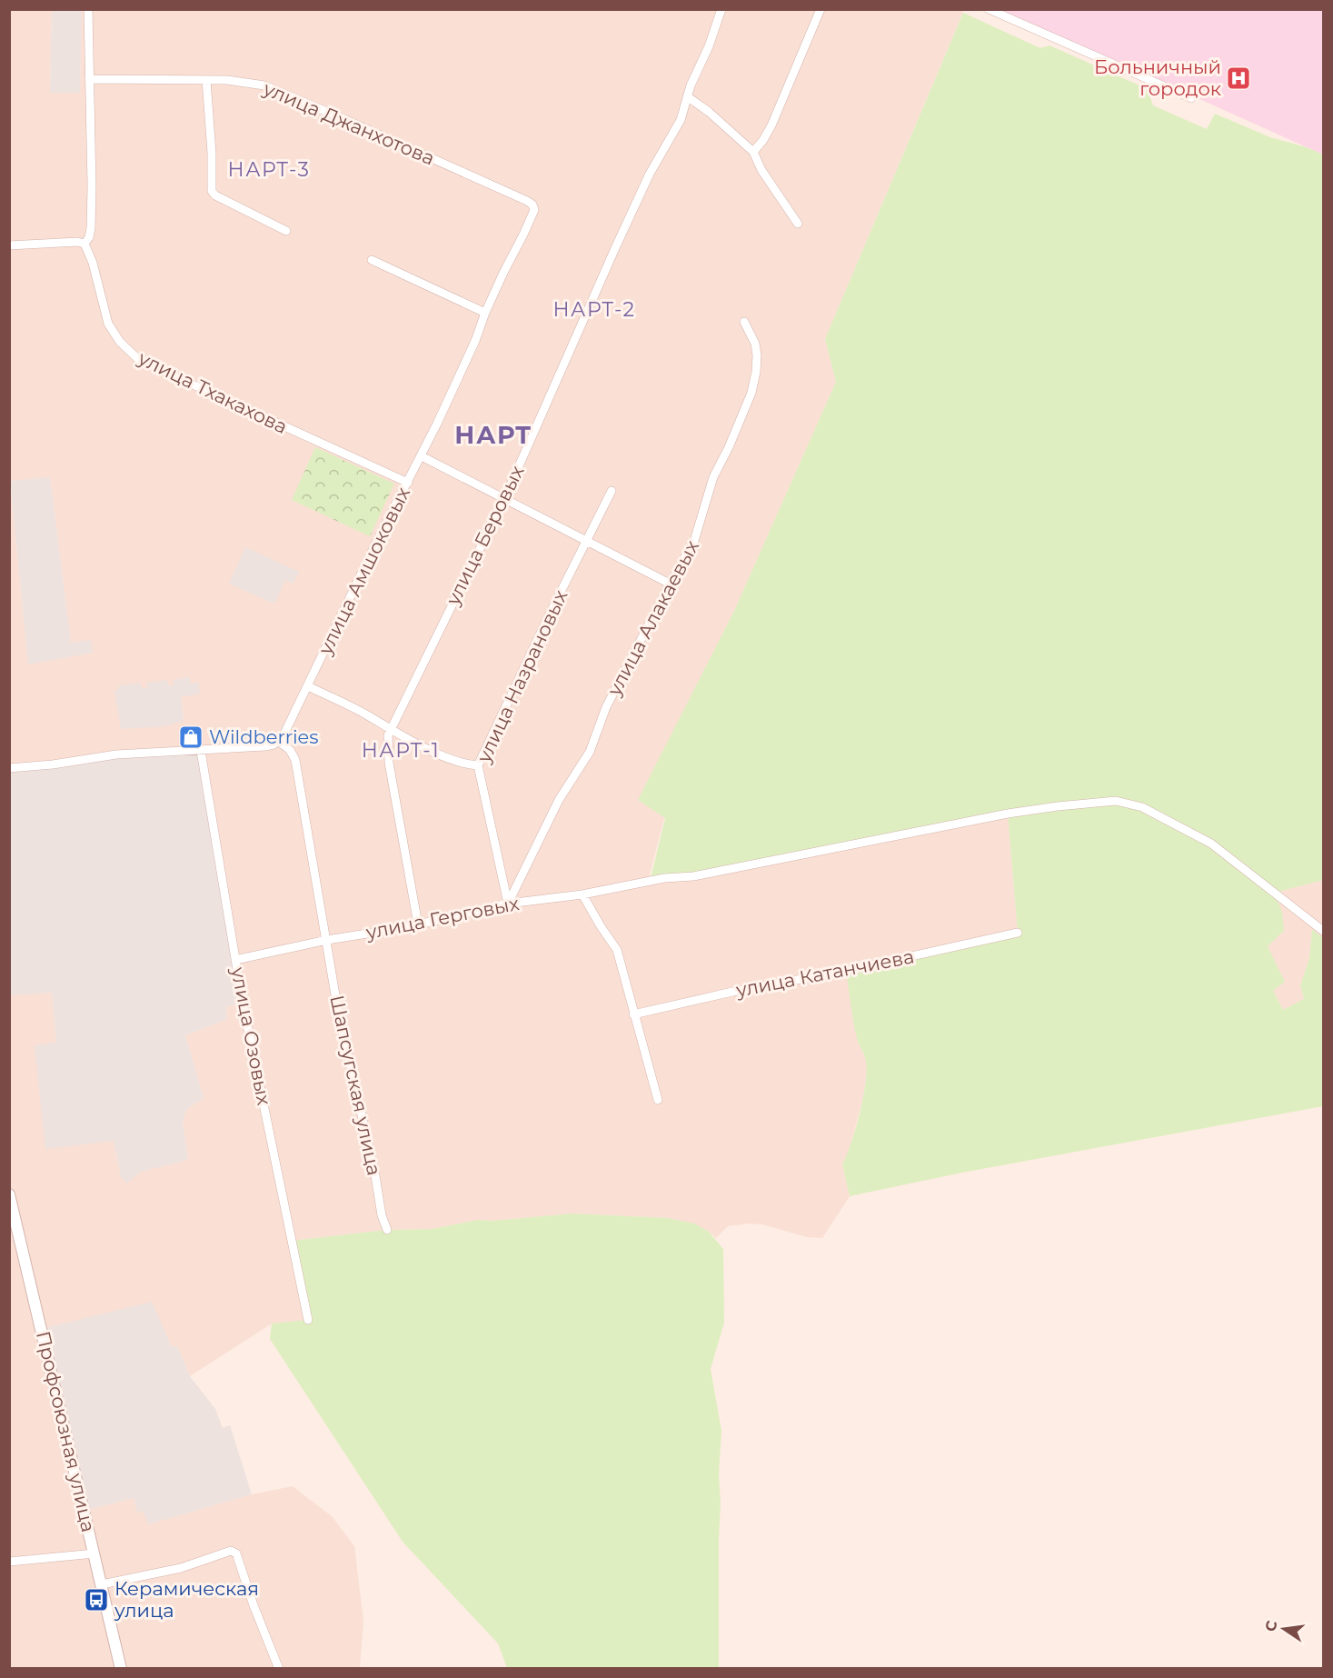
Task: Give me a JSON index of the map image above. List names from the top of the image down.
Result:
{
  "streets": {
    "street": [
      "улица Джанхотова",
      "улица Тхакахова",
      "улица Беровых",
      "улица Амшоковых",
      "улица Алакаевых",
      "улица Назрановых",
      "улица Герговых",
      "улица Катанчиева",
      "улица Озовых",
      "Шапсугская улица",
      "Профсоюзная улица"
    ]
  },
  "crossings": [
    ["улица Джанхотова", "улица Амшоковых"],
    ["улица Тхакахова", "улица Амшоковых"],
    ["улица Беровых", "улица Герговых"],
    ["улица Алакаевых", "улица Назрановых"],
    ["улица Алакаевых", "улица Герговых"],
    ["улица Назрановых", "улица Герговых"],
    ["улица Герговых", "улица Озовых"],
    ["улица Герговых", "Шапсугская улица"]
  ],
  "districts": [
    "НАРТ-3",
    "НАРТ-2",
    "НАРТ",
    "НАРТ-1"
  ],
  "places": {
    "hospital": ["Больничный городок"],
    "shop": ["Wildberries"],
    "bus stop": ["Керамическая улица"]
  },
  "north": "left"
}
